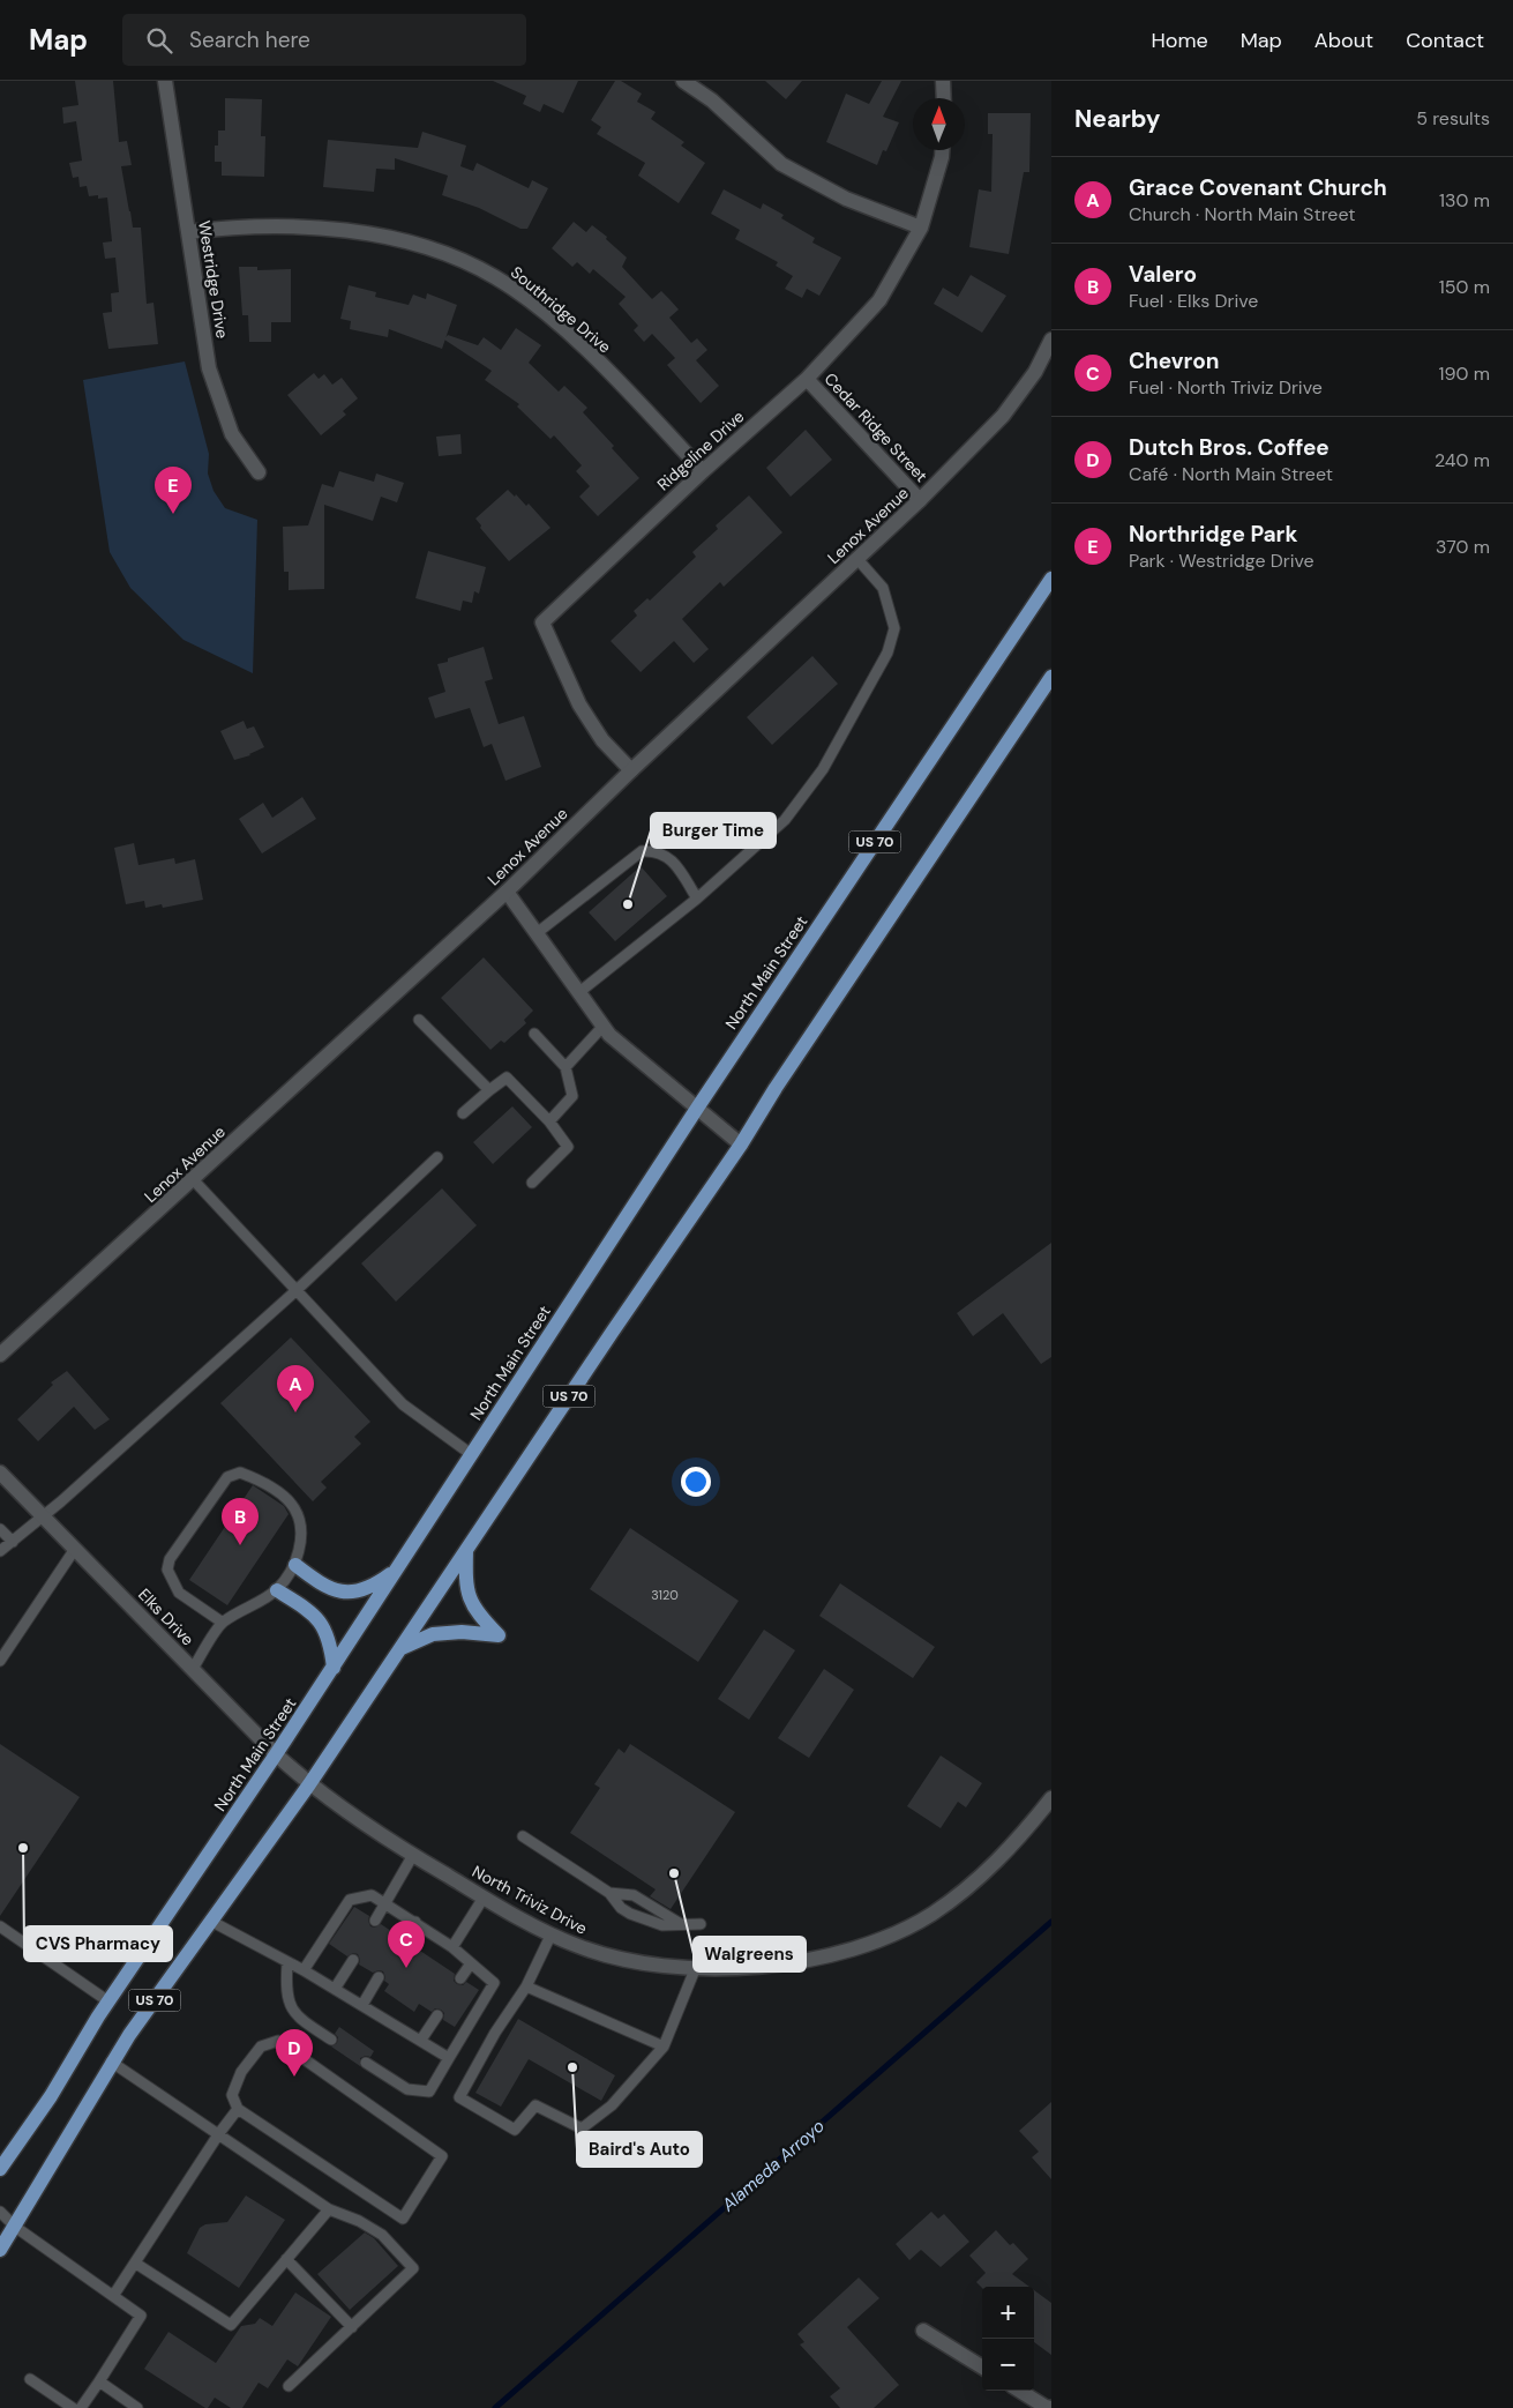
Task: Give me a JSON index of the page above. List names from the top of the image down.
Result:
{
  "streets": {
    "main road": ["US 70", "North Main Street"],
    "street": [
      "Westridge Drive",
      "Southridge Drive",
      "Cedar Ridge Street",
      "Ridgeline Drive",
      "Lenox Avenue",
      "Elks Drive",
      "North Triviz Drive"
    ]
  },
  "crossings": [
    ["Westridge Drive", "Southridge Drive"],
    ["Southridge Drive", "Ridgeline Drive"],
    ["Cedar Ridge Street", "Ridgeline Drive"],
    ["Cedar Ridge Street", "Lenox Avenue"],
    ["Ridgeline Drive", "Lenox Avenue"],
    ["US 70", "Elks Drive"],
    ["US 70", "North Triviz Drive"],
    ["North Main Street", "Elks Drive"],
    ["Elks Drive", "North Triviz Drive"]
  ],
  "water": ["Alameda Arroyo"],
  "places": [
    "Burger Time",
    "CVS Pharmacy",
    "Walgreens",
    "Baird's Auto"
  ],
  "house_numbers": ["3120"],
  "north": "top",
  "page": {
    "header": "Map",
    "search": "Search here",
    "nav": [
      "Home",
      "Map",
      "About",
      "Contact"
    ],
    "heading": ["Nearby", "5 results"],
    "list": [
      {
        "mark": "A",
        "name": "Grace Covenant Church",
        "note": "Church · North Main Street",
        "value": "130 m"
      },
      {
        "mark": "B",
        "name": "Valero",
        "note": "Fuel · Elks Drive",
        "value": "150 m"
      },
      {
        "mark": "C",
        "name": "Chevron",
        "note": "Fuel · North Triviz Drive",
        "value": "190 m"
      },
      {
        "mark": "D",
        "name": "Dutch Bros. Coffee",
        "note": "Café · North Main Street",
        "value": "240 m"
      },
      {
        "mark": "E",
        "name": "Northridge Park",
        "note": "Park · Westridge Drive",
        "value": "370 m"
      }
    ],
    "pins": [
      "E",
      "A",
      "B",
      "C",
      "D"
    ],
    "map_buttons": ["+", "−"]
  }
}
